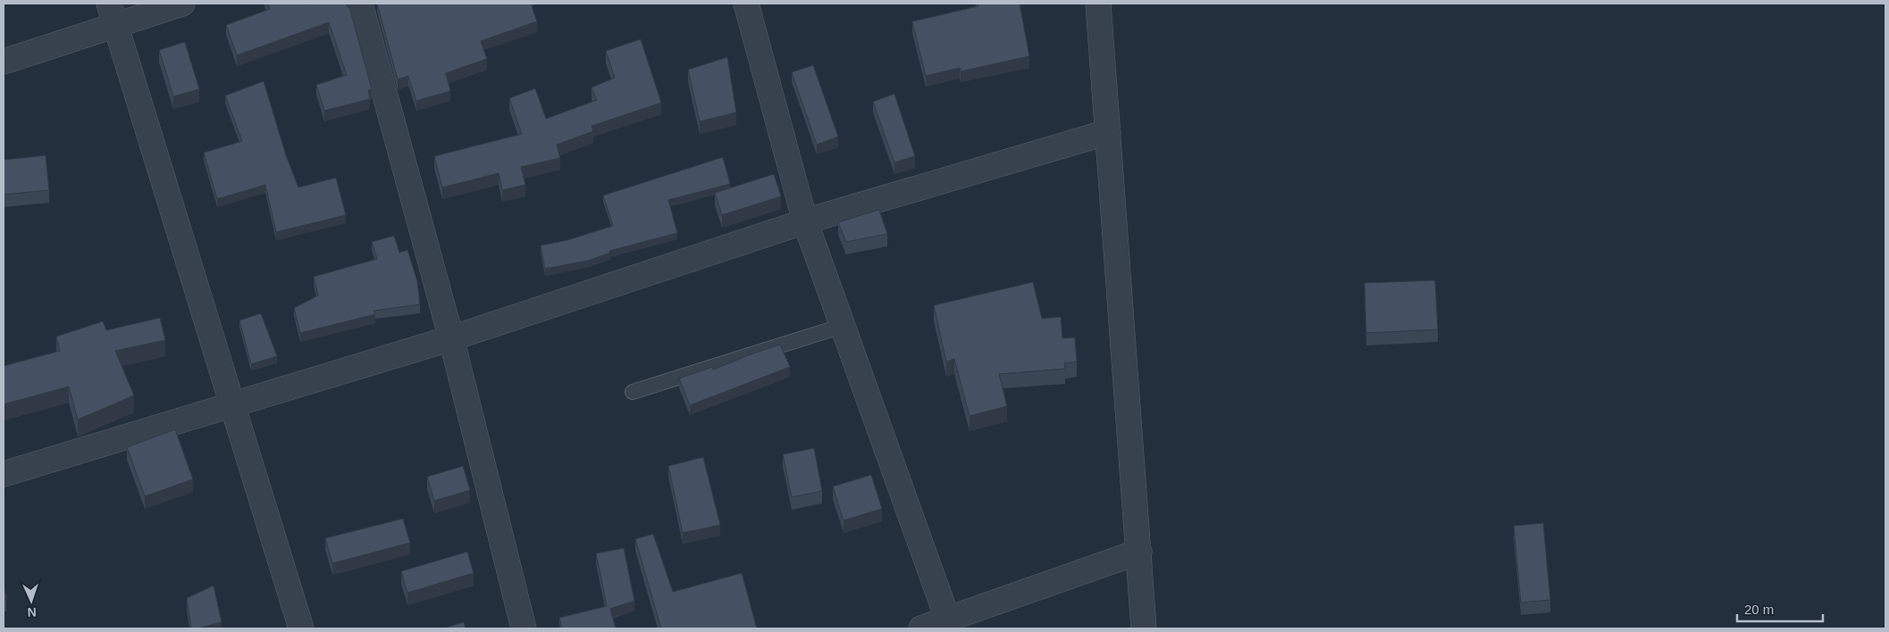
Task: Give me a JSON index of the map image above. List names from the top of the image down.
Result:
{
  "scale_bar": "20 m",
  "north": "bottom"
}
